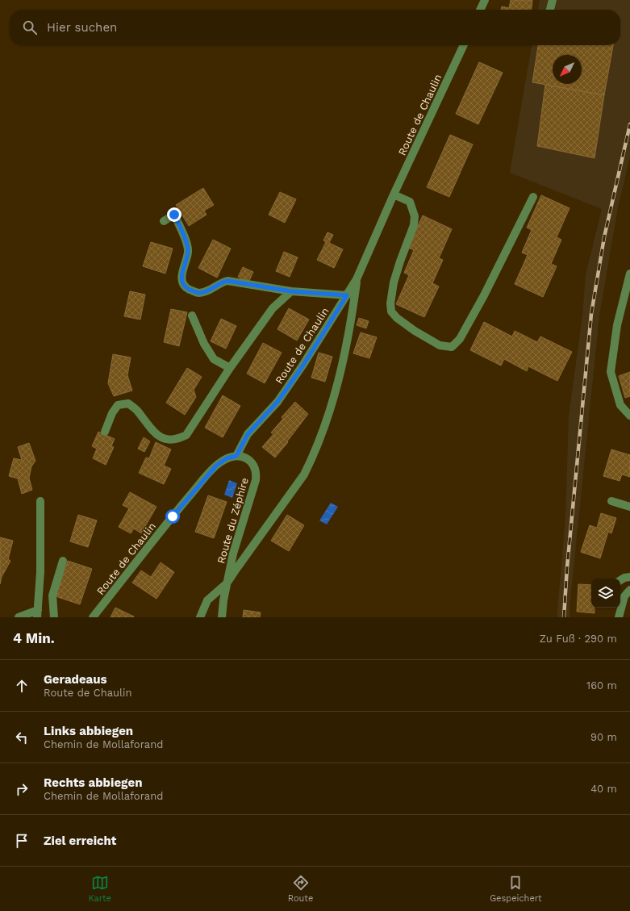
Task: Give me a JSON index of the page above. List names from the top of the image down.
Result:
{
  "streets": {
    "street": ["Route de Chaulin", "Route du Zéphire"]
  },
  "crossings": [
    ["Route de Chaulin", "Route du Zéphire"]
  ],
  "north": "bottom left",
  "page": {
    "search": "Hier suchen",
    "heading": ["4 Min.", "Zu Fuß · 290 m"],
    "list": [
      ["Geradeaus", "Route de Chaulin", "160 m"],
      ["Links abbiegen", "Chemin de Mollaforand", "90 m"],
      ["Rechts abbiegen", "Chemin de Mollaforand", "40 m"],
      "Ziel erreicht"
    ],
    "nav": ["Karte", "Route", "Gespeichert"]
  }
}
